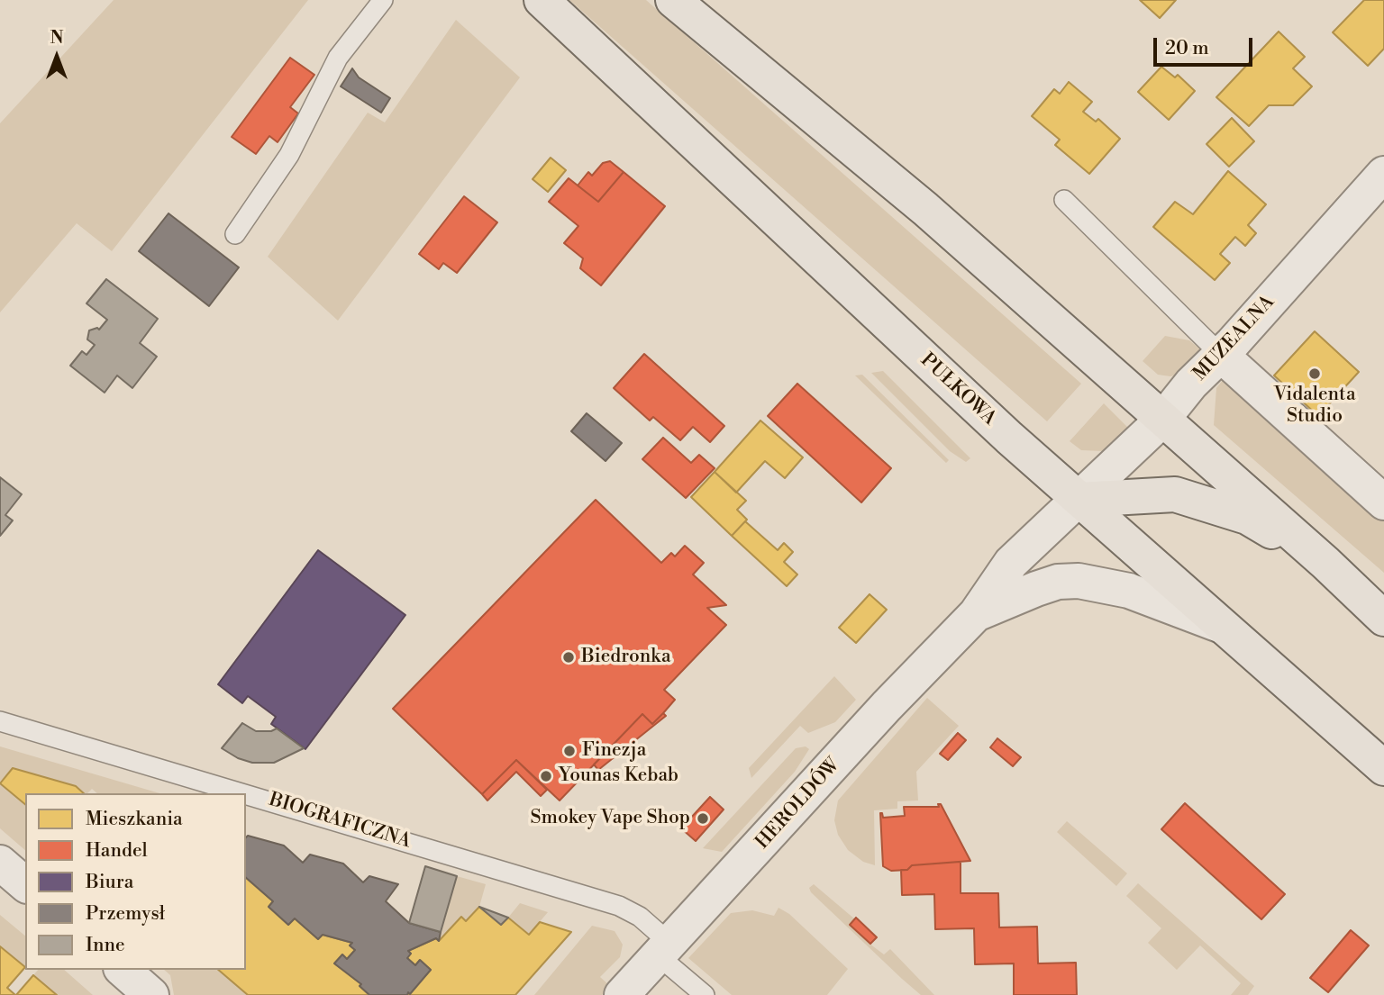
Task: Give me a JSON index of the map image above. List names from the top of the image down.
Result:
{
  "streets": {
    "highway": ["PUŁKOWA"],
    "street": ["MUZEALNA", "HEROLDÓW"],
    "lane": ["BIOGRAFICZNA"]
  },
  "crossings": [
    ["MUZEALNA", "PUŁKOWA"],
    ["MUZEALNA", "HEROLDÓW"],
    ["PUŁKOWA", "HEROLDÓW"],
    ["HEROLDÓW", "BIOGRAFICZNA"]
  ],
  "places": [
    "Vidalenta Studio",
    "Biedronka",
    "Finezja",
    "Younas Kebab",
    "Smokey Vape Shop"
  ],
  "legend": [
    "Mieszkania",
    "Handel",
    "Biura",
    "Przemysł",
    "Inne"
  ],
  "scale_bar": "20 m",
  "north": "top"
}
